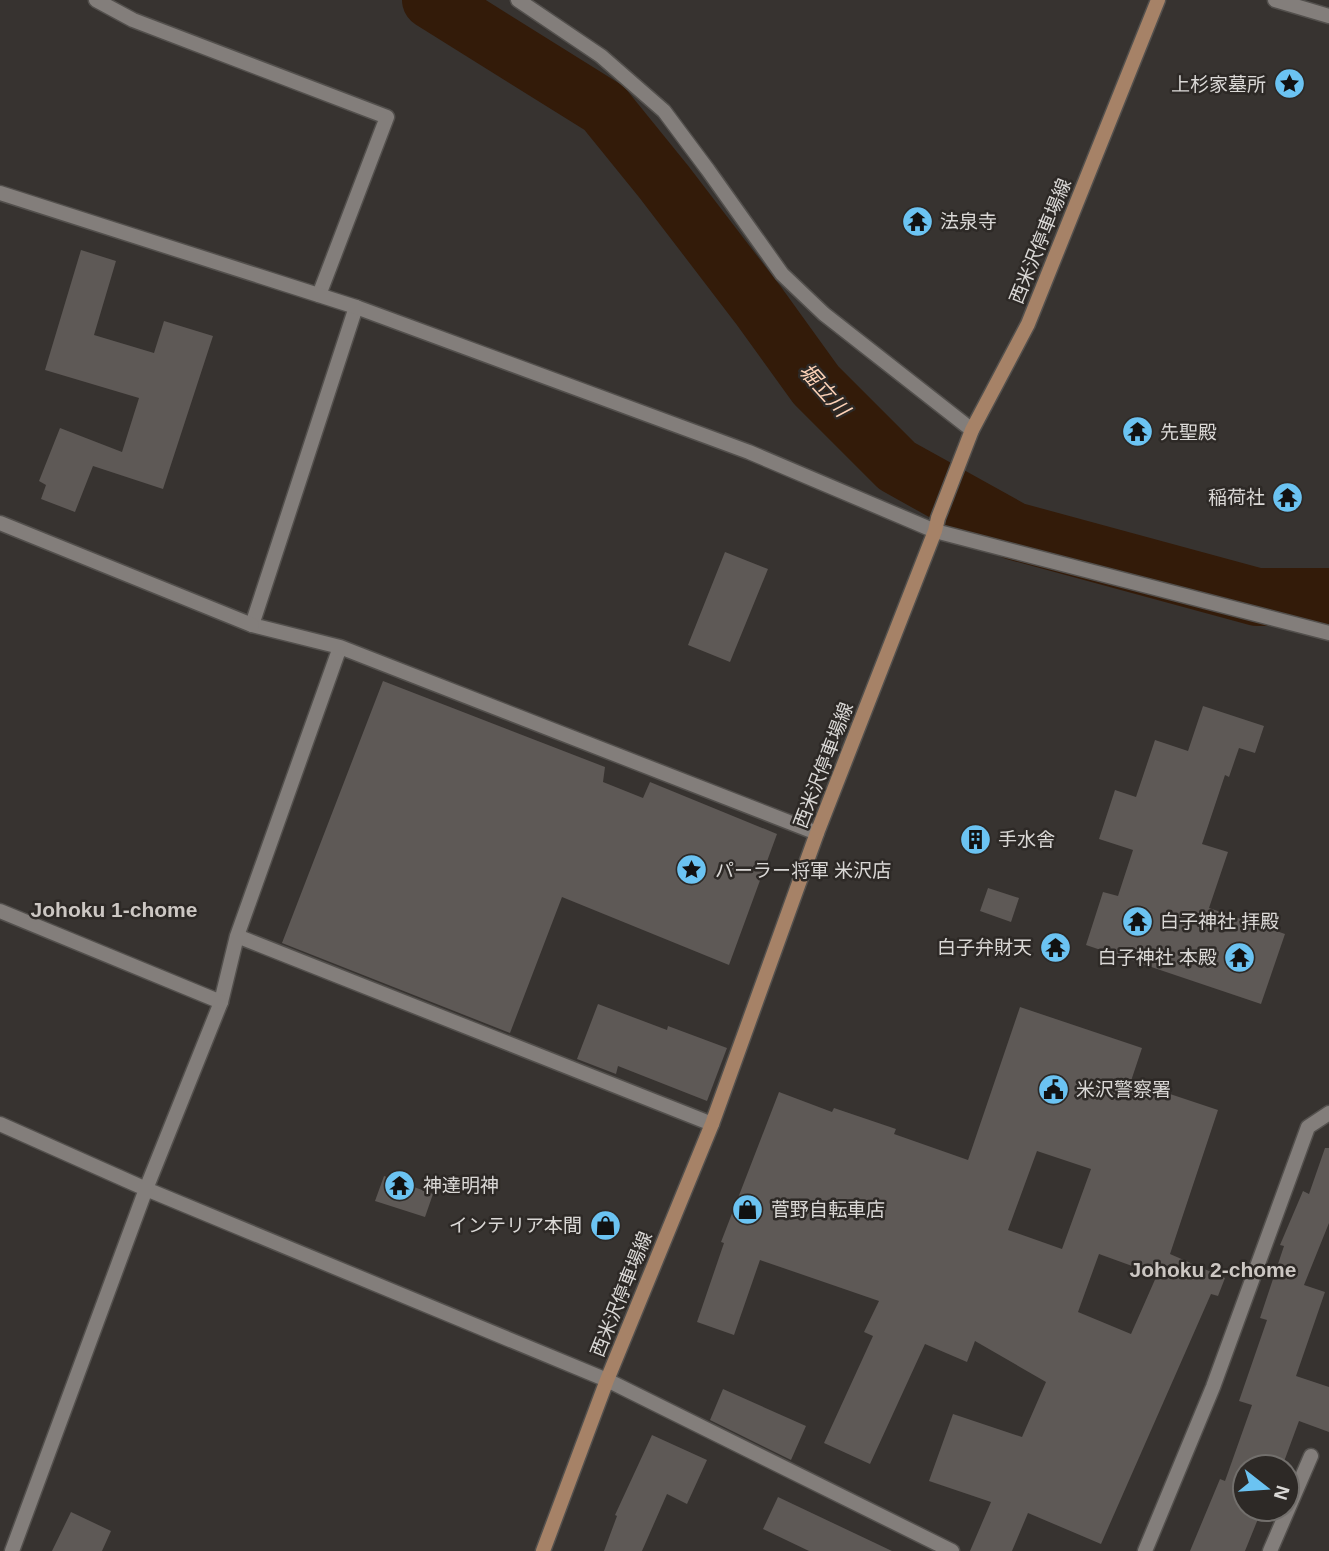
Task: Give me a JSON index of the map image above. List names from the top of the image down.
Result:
{
  "streets": {
    "main road": ["西米沢停車場線"]
  },
  "districts": ["Johoku 1-chome", "Johoku 2-chome"],
  "water": ["堀立川"],
  "places": {
    "place": ["上杉家墓所", "パーラー将軍 米沢店"],
    "temple": [
      "法泉寺",
      "先聖殿",
      "稲荷社",
      "白子神社 拝殿",
      "白子弁財天",
      "白子神社 本殿",
      "神達明神"
    ],
    "building": ["手水舎"],
    "public building": ["米沢警察署"],
    "shop": ["菅野自転車店", "インテリア本間"]
  },
  "north": "right"
}
